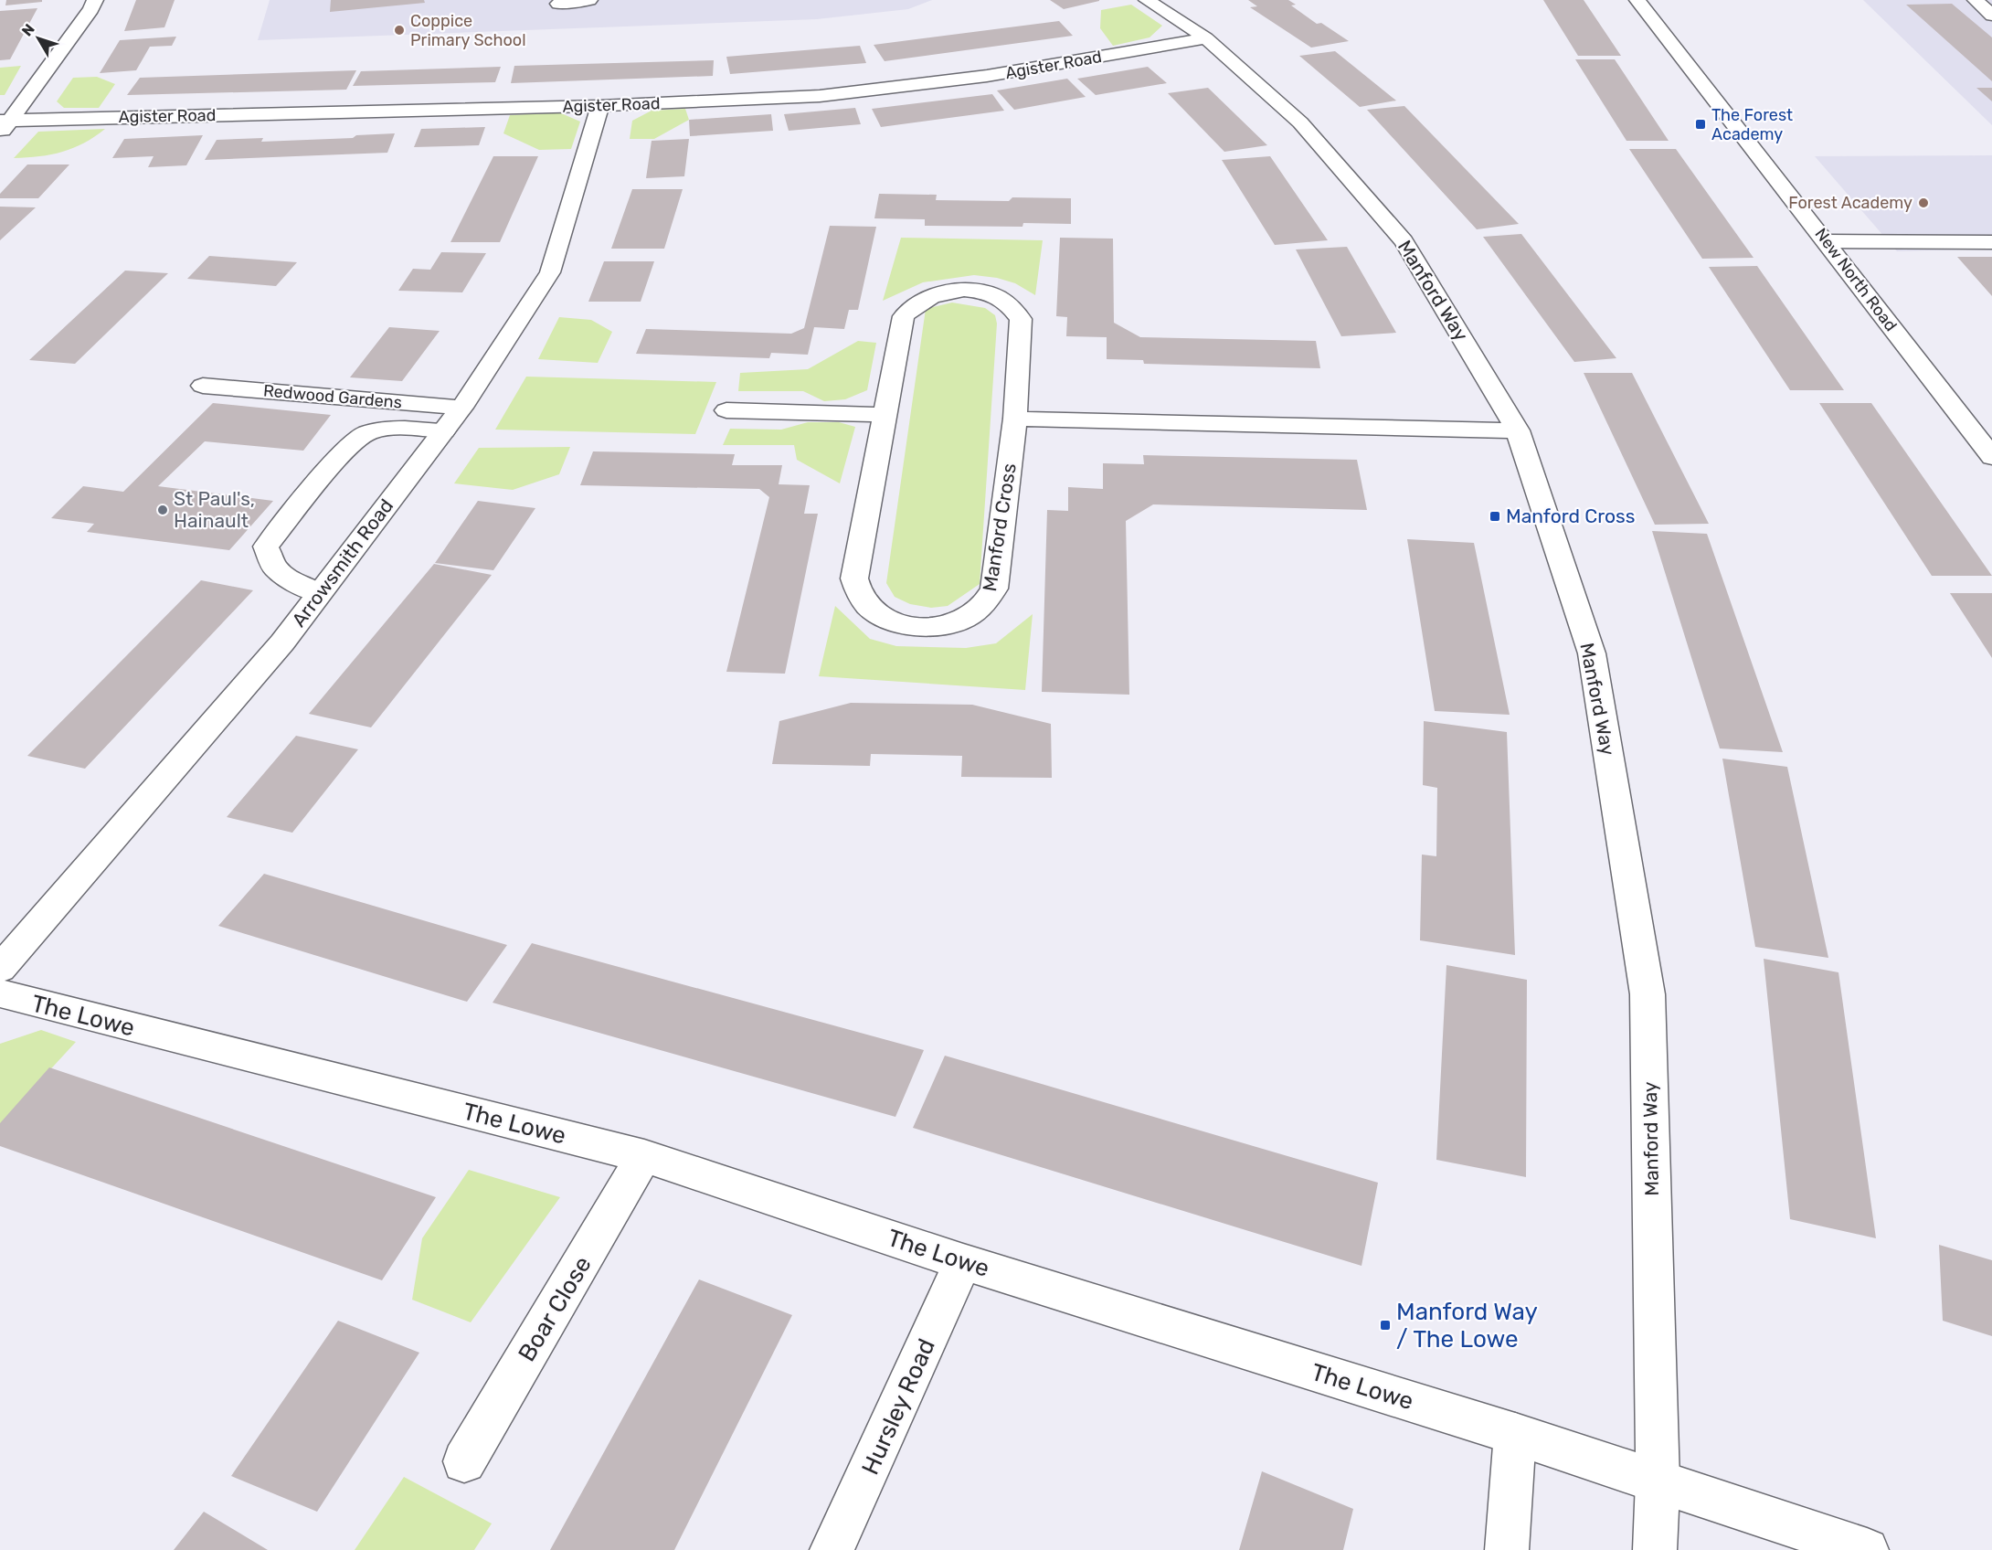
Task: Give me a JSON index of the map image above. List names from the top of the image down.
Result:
{
  "streets": {
    "street": [
      "Agister Road",
      "New North Road",
      "Manford Way",
      "Redwood Gardens",
      "Manford Cross",
      "Arrowsmith Road",
      "The Lowe",
      "Boar Close",
      "Hursley Road"
    ]
  },
  "crossings": [
    ["Agister Road", "Manford Way"],
    ["Agister Road", "Arrowsmith Road"],
    ["Manford Way", "The Lowe"],
    ["Redwood Gardens", "Arrowsmith Road"],
    ["The Lowe", "Boar Close"],
    ["The Lowe", "Hursley Road"]
  ],
  "places": {
    "other": ["Coppice Primary School", "Forest Academy", "St Paul's, Hainault"],
    "transit": ["The Forest Academy", "Manford Cross", "Manford Way / The Lowe"]
  },
  "north": "top left"
}
